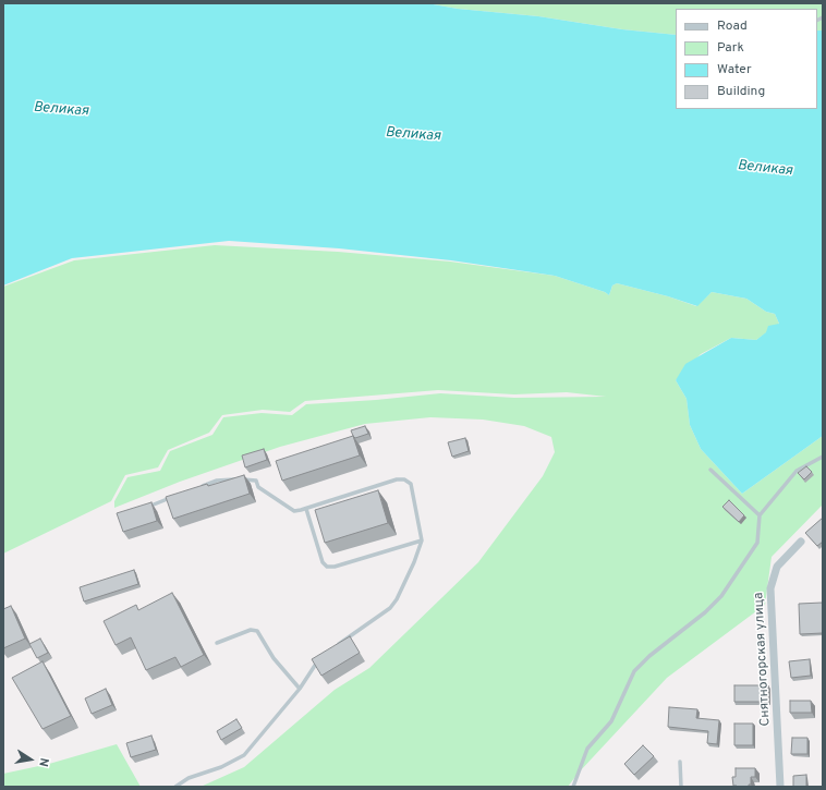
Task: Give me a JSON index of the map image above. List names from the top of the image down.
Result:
{
  "streets": {
    "street": ["Снятногорская улица"]
  },
  "water": ["Великая"],
  "legend": [
    "Road",
    "Park",
    "Water",
    "Building"
  ],
  "north": "right"
}
